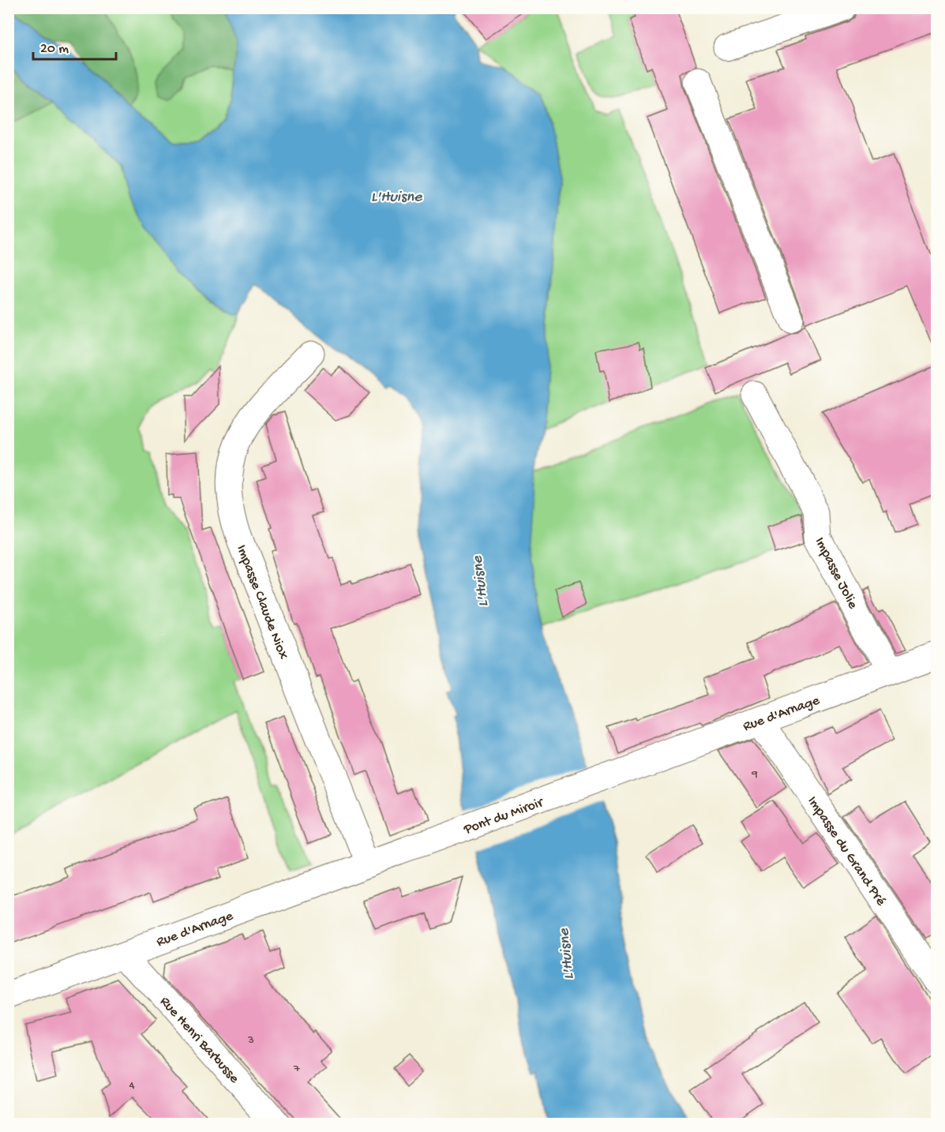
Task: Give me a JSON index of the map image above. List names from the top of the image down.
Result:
{
  "streets": {
    "street": [
      "Impasse Jolie",
      "Impasse Claude Niox",
      "Rue d'Arnage",
      "Pont du Miroir",
      "Impasse du Grand Pré",
      "Rue Henri Barbusse"
    ]
  },
  "crossings": [
    ["Impasse Jolie", "Rue d'Arnage"],
    ["Impasse Claude Niox", "Rue d'Arnage"],
    ["Impasse Claude Niox", "Pont du Miroir"],
    ["Rue d'Arnage", "Pont du Miroir"],
    ["Rue d'Arnage", "Impasse du Grand Pré"],
    ["Rue d'Arnage", "Rue Henri Barbusse"]
  ],
  "water": ["L'Huisne"],
  "house_numbers": [
    "9",
    "3",
    "7",
    "4"
  ],
  "scale_bar": "20 m"
}
